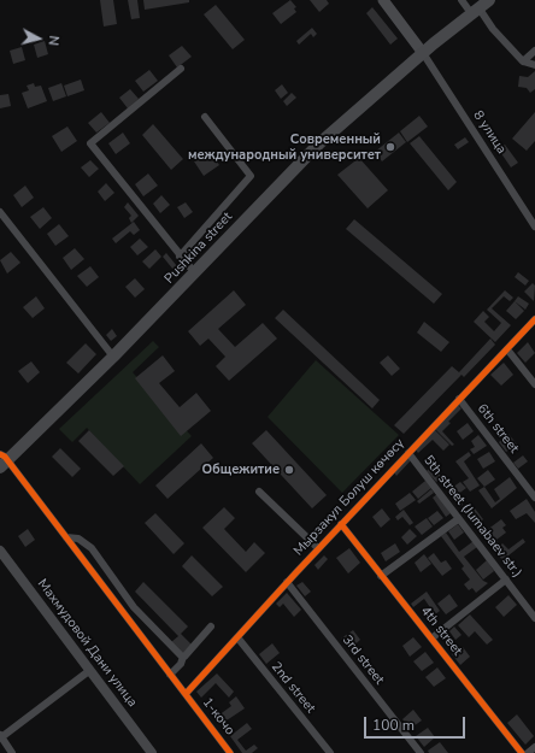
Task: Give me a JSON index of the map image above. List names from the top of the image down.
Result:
{
  "streets": {
    "highway": ["Pushkina street"],
    "street": [
      "8 улица",
      "6th street",
      "Мырзакул Болуш көчөсү",
      "5th street (Jumabaev str.)",
      "4th street",
      "Махмудовой Дани улица",
      "3rd street",
      "2nd street",
      "1-кочо"
    ]
  },
  "crossings": [
    ["8 улица", "Pushkina street"],
    ["Pushkina street", "1-кочо"],
    ["6th street", "Мырзакул Болуш көчөсү"],
    ["Мырзакул Болуш көчөсү", "5th street (Jumabaev str.)"],
    ["Мырзакул Болуш көчөсү", "4th street"],
    ["Мырзакул Болуш көчөсү", "3rd street"],
    ["Мырзакул Болуш көчөсү", "2nd street"],
    ["Мырзакул Болуш көчөсү", "1-кочо"]
  ],
  "places": ["Современный международный университет", "Общежитие"],
  "scale_bar": "100 m",
  "north": "right"
}
